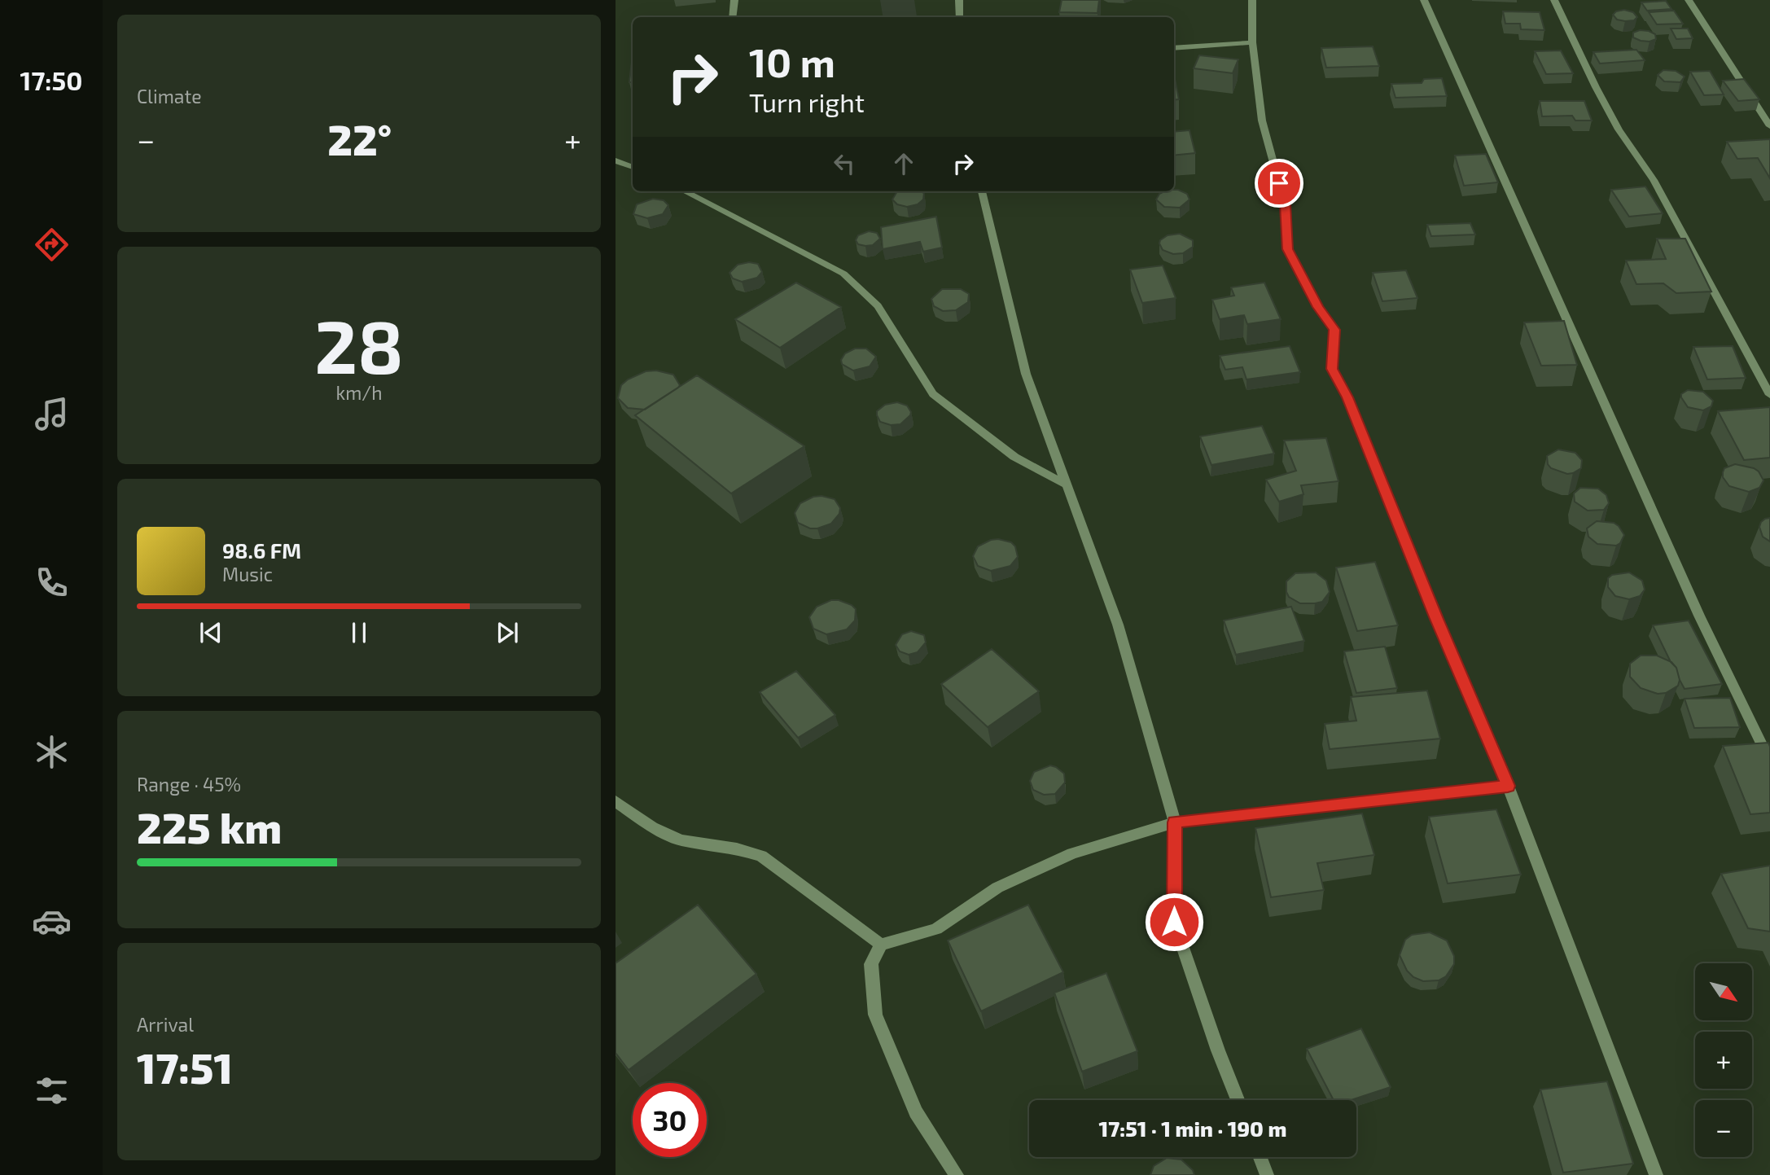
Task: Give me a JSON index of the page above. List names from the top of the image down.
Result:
{
  "north": "bottom right",
  "page": {
    "tabs": "17:50",
    "tile": [
      "Climate",
      ["28", "km/h"],
      ["Range · 45%", "225 km"],
      ["Arrival", "17:51"]
    ],
    "turn": ["10 m", "Turn right"],
    "heat": ["−", "22°", "+"],
    "song": ["98.6 FM", "Music"],
    "map_buttons": ["+", "−"],
    "limit": "30",
    "trip": "17:51 · 1 min · 190 m"
  }
}
